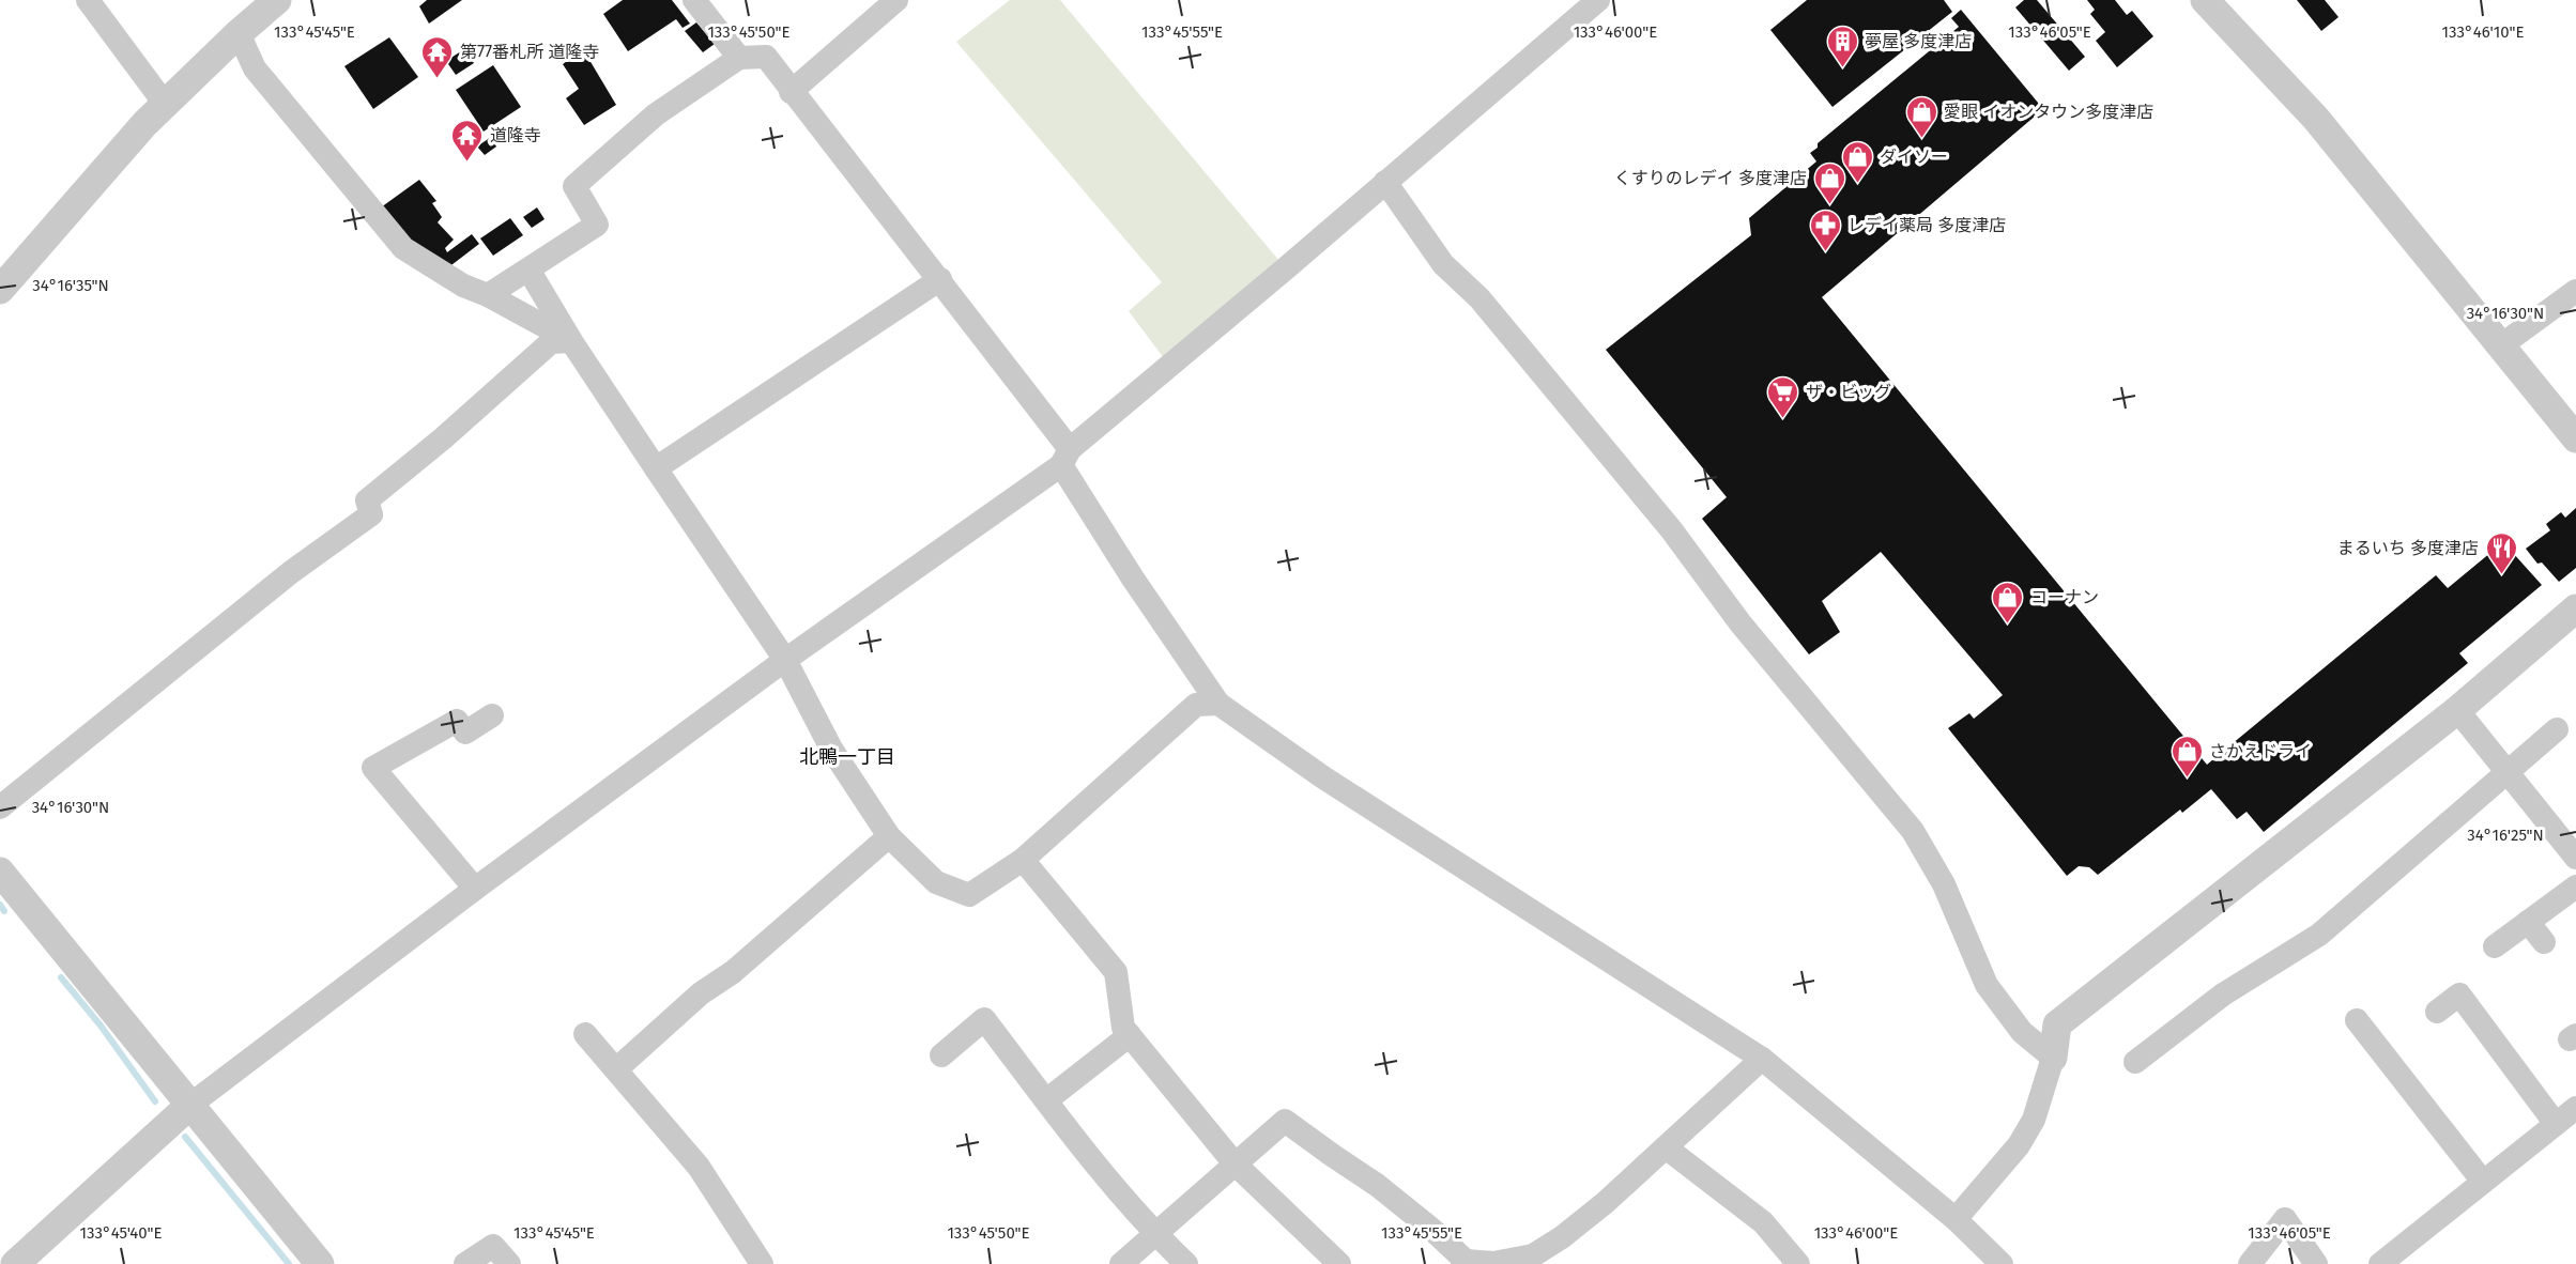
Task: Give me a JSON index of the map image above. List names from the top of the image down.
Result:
{
  "districts": ["北鴨一丁目"],
  "places": {
    "building": ["夢屋 多度津店"],
    "temple": ["第77番札所 道隆寺", "道隆寺"],
    "shop": [
      "愛眼 イオンタウン多度津店",
      "ダイソー",
      "くすりのレデイ 多度津店",
      "コーナン",
      "さかえドライ"
    ],
    "pharmacy": ["レデイ薬局 多度津店"],
    "supermarket": ["ザ・ビッグ"],
    "restaurant": ["まるいち 多度津店"]
  },
  "coordinates": [
    "133°45'45\"E",
    "133°45'50\"E",
    "133°45'55\"E",
    "133°46'00\"E",
    "133°46'05\"E",
    "133°46'10\"E",
    "34°16'35\"N",
    "34°16'30\"N",
    "34°16'25\"N",
    "133°45'40\"E"
  ]
}
